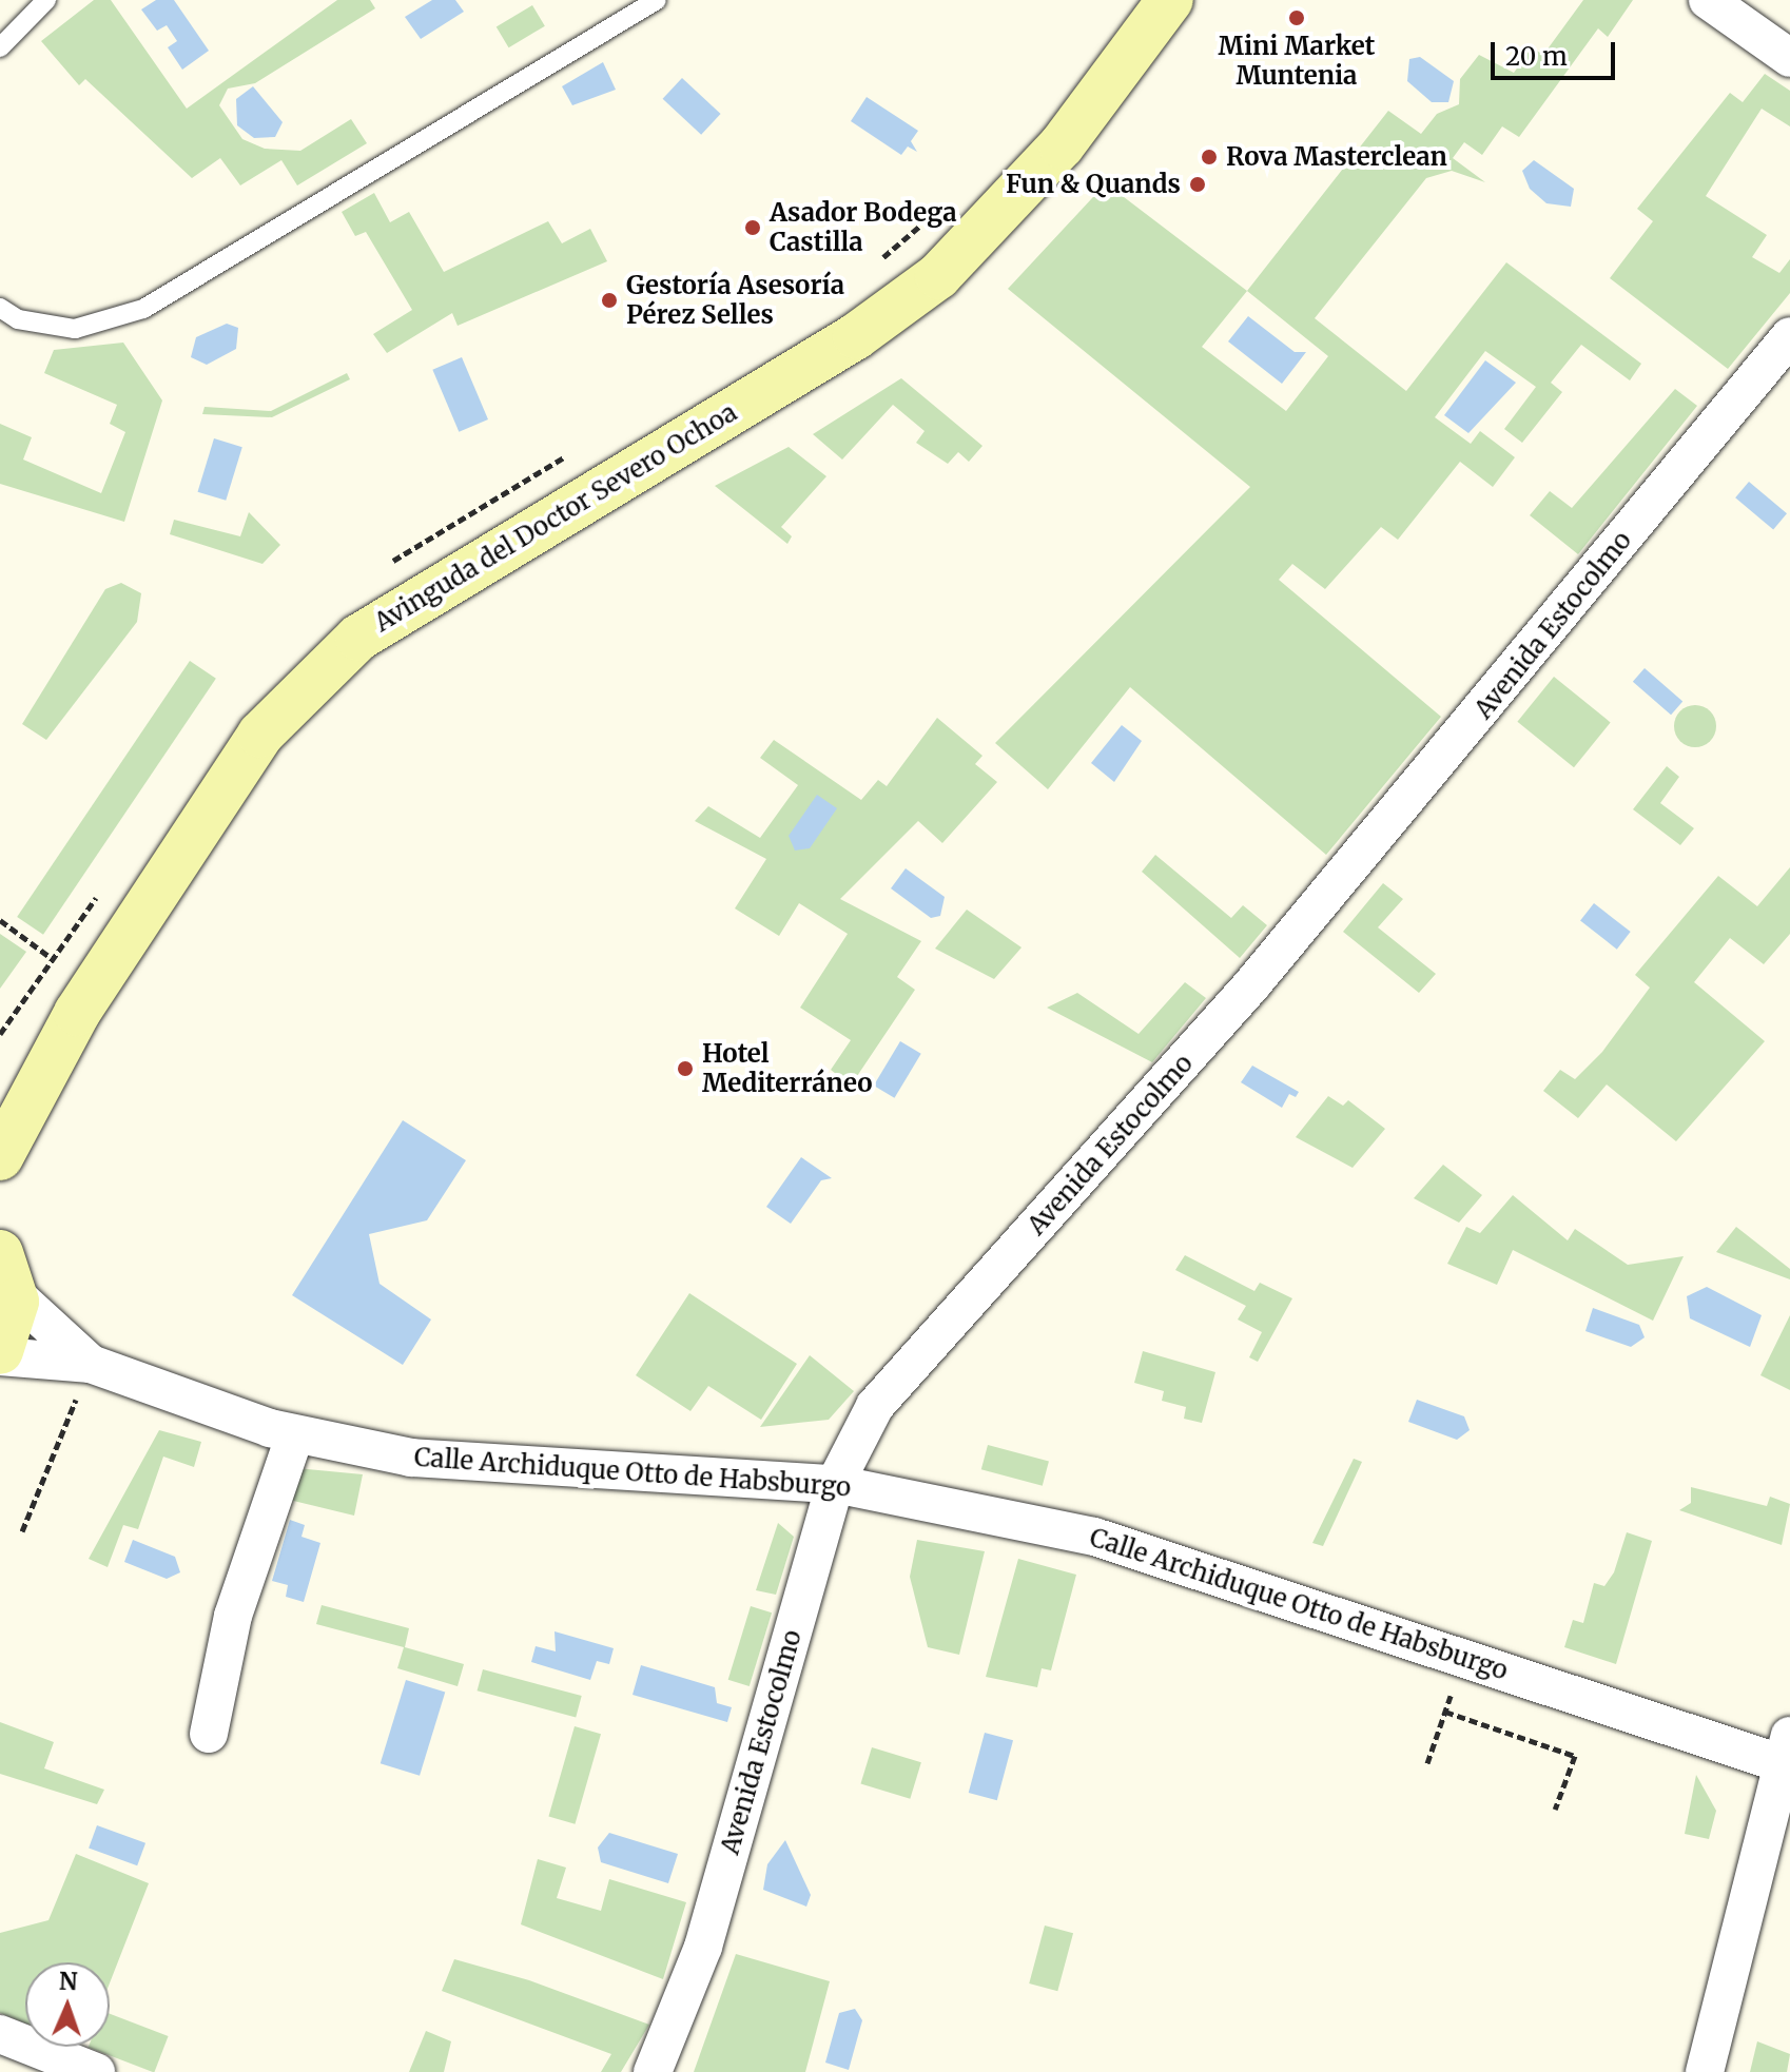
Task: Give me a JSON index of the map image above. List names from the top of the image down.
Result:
{
  "streets": {
    "street": ["Avinguda del Doctor Severo Ochoa", "Avenida Estocolmo", "Calle Archiduque Otto de Habsburgo"]
  },
  "crossings": [
    ["Avenida Estocolmo", "Calle Archiduque Otto de Habsburgo"]
  ],
  "places": [
    "Mini Market Muntenia",
    "Rova Masterclean",
    "Fun & Quands",
    "Asador Bodega Castilla",
    "Gestoría Asesoría Pérez Selles",
    "Hotel Mediterráneo"
  ],
  "scale_bar": "20 m",
  "north": "top"
}
